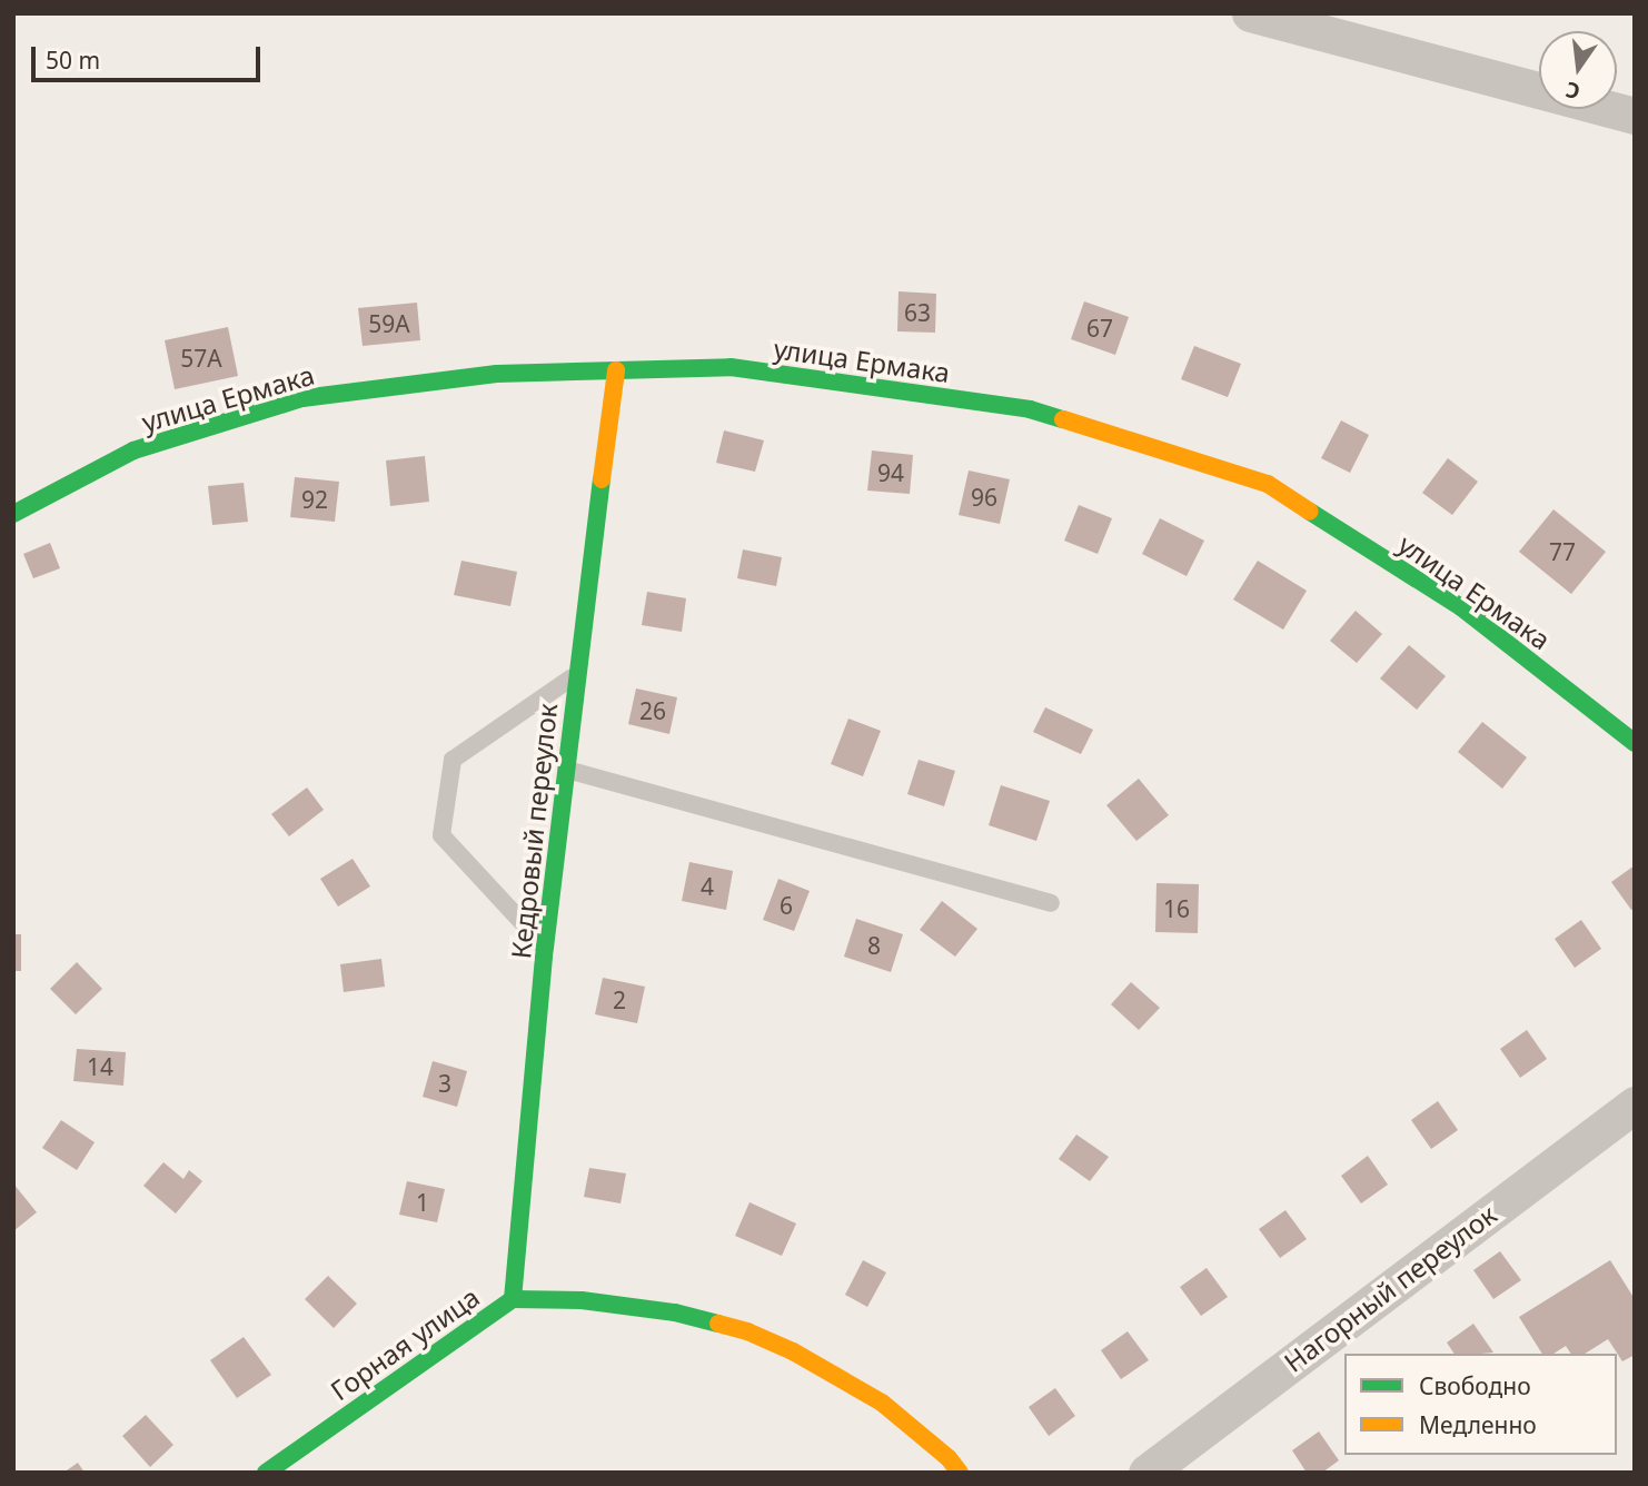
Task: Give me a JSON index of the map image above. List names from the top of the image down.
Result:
{
  "streets": {
    "street": [
      "улица Ермака",
      "Кедровый переулок",
      "Нагорный переулок",
      "Горная улица"
    ]
  },
  "crossings": [
    ["улица Ермака", "Кедровый переулок"],
    ["Кедровый переулок", "Горная улица"]
  ],
  "house_numbers": [
    "63",
    "59А",
    "67",
    "57А",
    "94",
    "96",
    "92",
    "77",
    "26",
    "4",
    "6",
    "16",
    "8",
    "2",
    "14",
    "3",
    "1"
  ],
  "legend": ["Свободно", "Медленно"],
  "scale_bar": "50 m",
  "north": "bottom"
}
